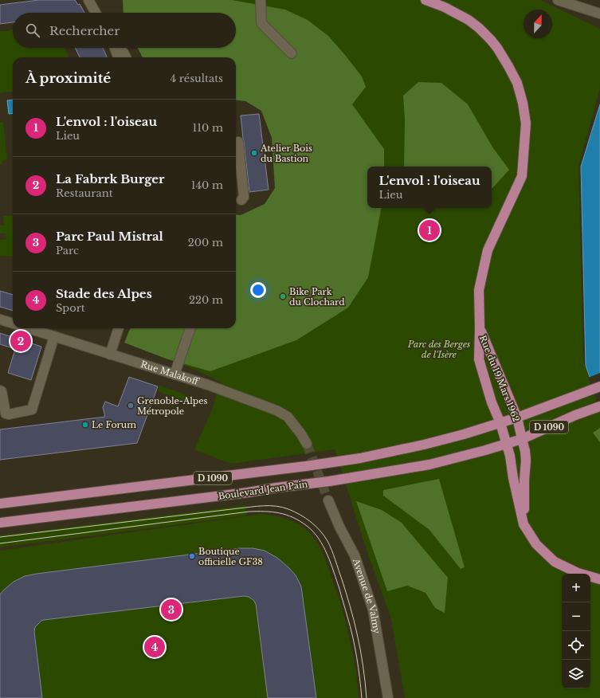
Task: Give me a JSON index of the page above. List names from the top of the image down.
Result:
{
  "streets": {
    "main road": ["Rue du 19 Mars 1962", "D 1090", "Boulevard Jean Pain"],
    "street": ["Rue Malakoff", "Avenue de Valmy"]
  },
  "crossings": [
    ["Rue du 19 Mars 1962", "D 1090"],
    ["Rue du 19 Mars 1962", "Boulevard Jean Pain"],
    ["D 1090", "Boulevard Jean Pain"]
  ],
  "parks": ["Parc des Berges de l'Isère"],
  "places": [
    "Atelier Bois du Bastion",
    "Bike Park du Clochard",
    "Grenoble-Alpes Métropole",
    "Le Forum",
    "Boutique officielle GF38"
  ],
  "north": "top",
  "page": {
    "search": "Rechercher",
    "heading": ["À proximité", "4 résultats"],
    "list": [
      {
        "mark": "1",
        "name": "L'envol : l'oiseau",
        "note": "Lieu",
        "value": "110 m"
      },
      {
        "mark": "2",
        "name": "La Fabrrk Burger",
        "note": "Restaurant",
        "value": "140 m"
      },
      {
        "mark": "3",
        "name": "Parc Paul Mistral",
        "note": "Parc",
        "value": "200 m"
      },
      {
        "mark": "4",
        "name": "Stade des Alpes",
        "note": "Sport",
        "value": "220 m"
      }
    ],
    "popup": ["L'envol : l'oiseau", "Lieu"],
    "pins": [
      "1",
      "2",
      "3",
      "4"
    ],
    "map_buttons": ["+", "−"]
  }
}
